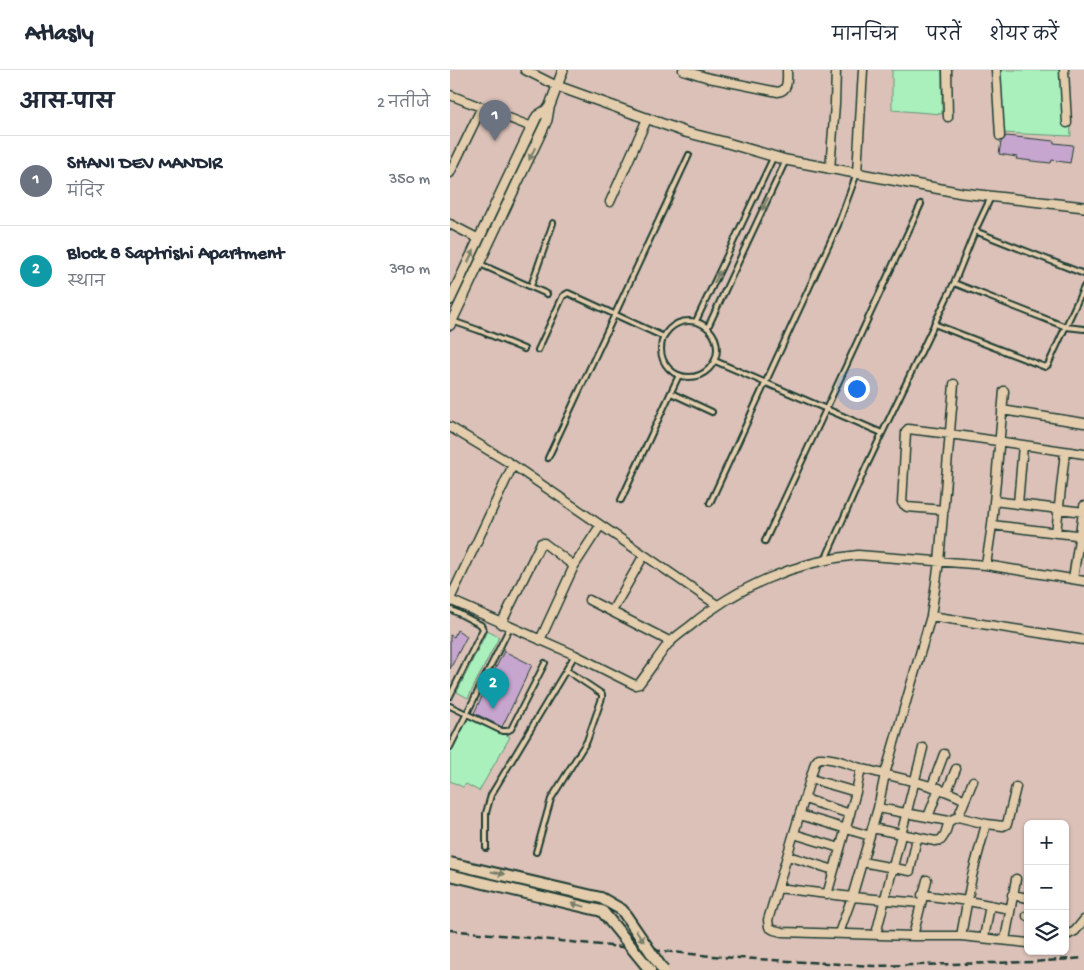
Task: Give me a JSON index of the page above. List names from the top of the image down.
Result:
{
  "page": {
    "header": "Atlasly",
    "nav": ["मानचित्र", "परतें", "शेयर करें"],
    "heading": ["आस-पास", "2 नतीजे"],
    "pins": ["1", "2"],
    "list": [
      {
        "mark": "1",
        "name": "SHANI DEV MANDIR",
        "note": "मंदिर",
        "value": "350 m"
      },
      {
        "mark": "2",
        "name": "Block 8 Saptrishi Apartment",
        "note": "स्थान",
        "value": "390 m"
      }
    ],
    "map_buttons": ["+", "−"]
  }
}
